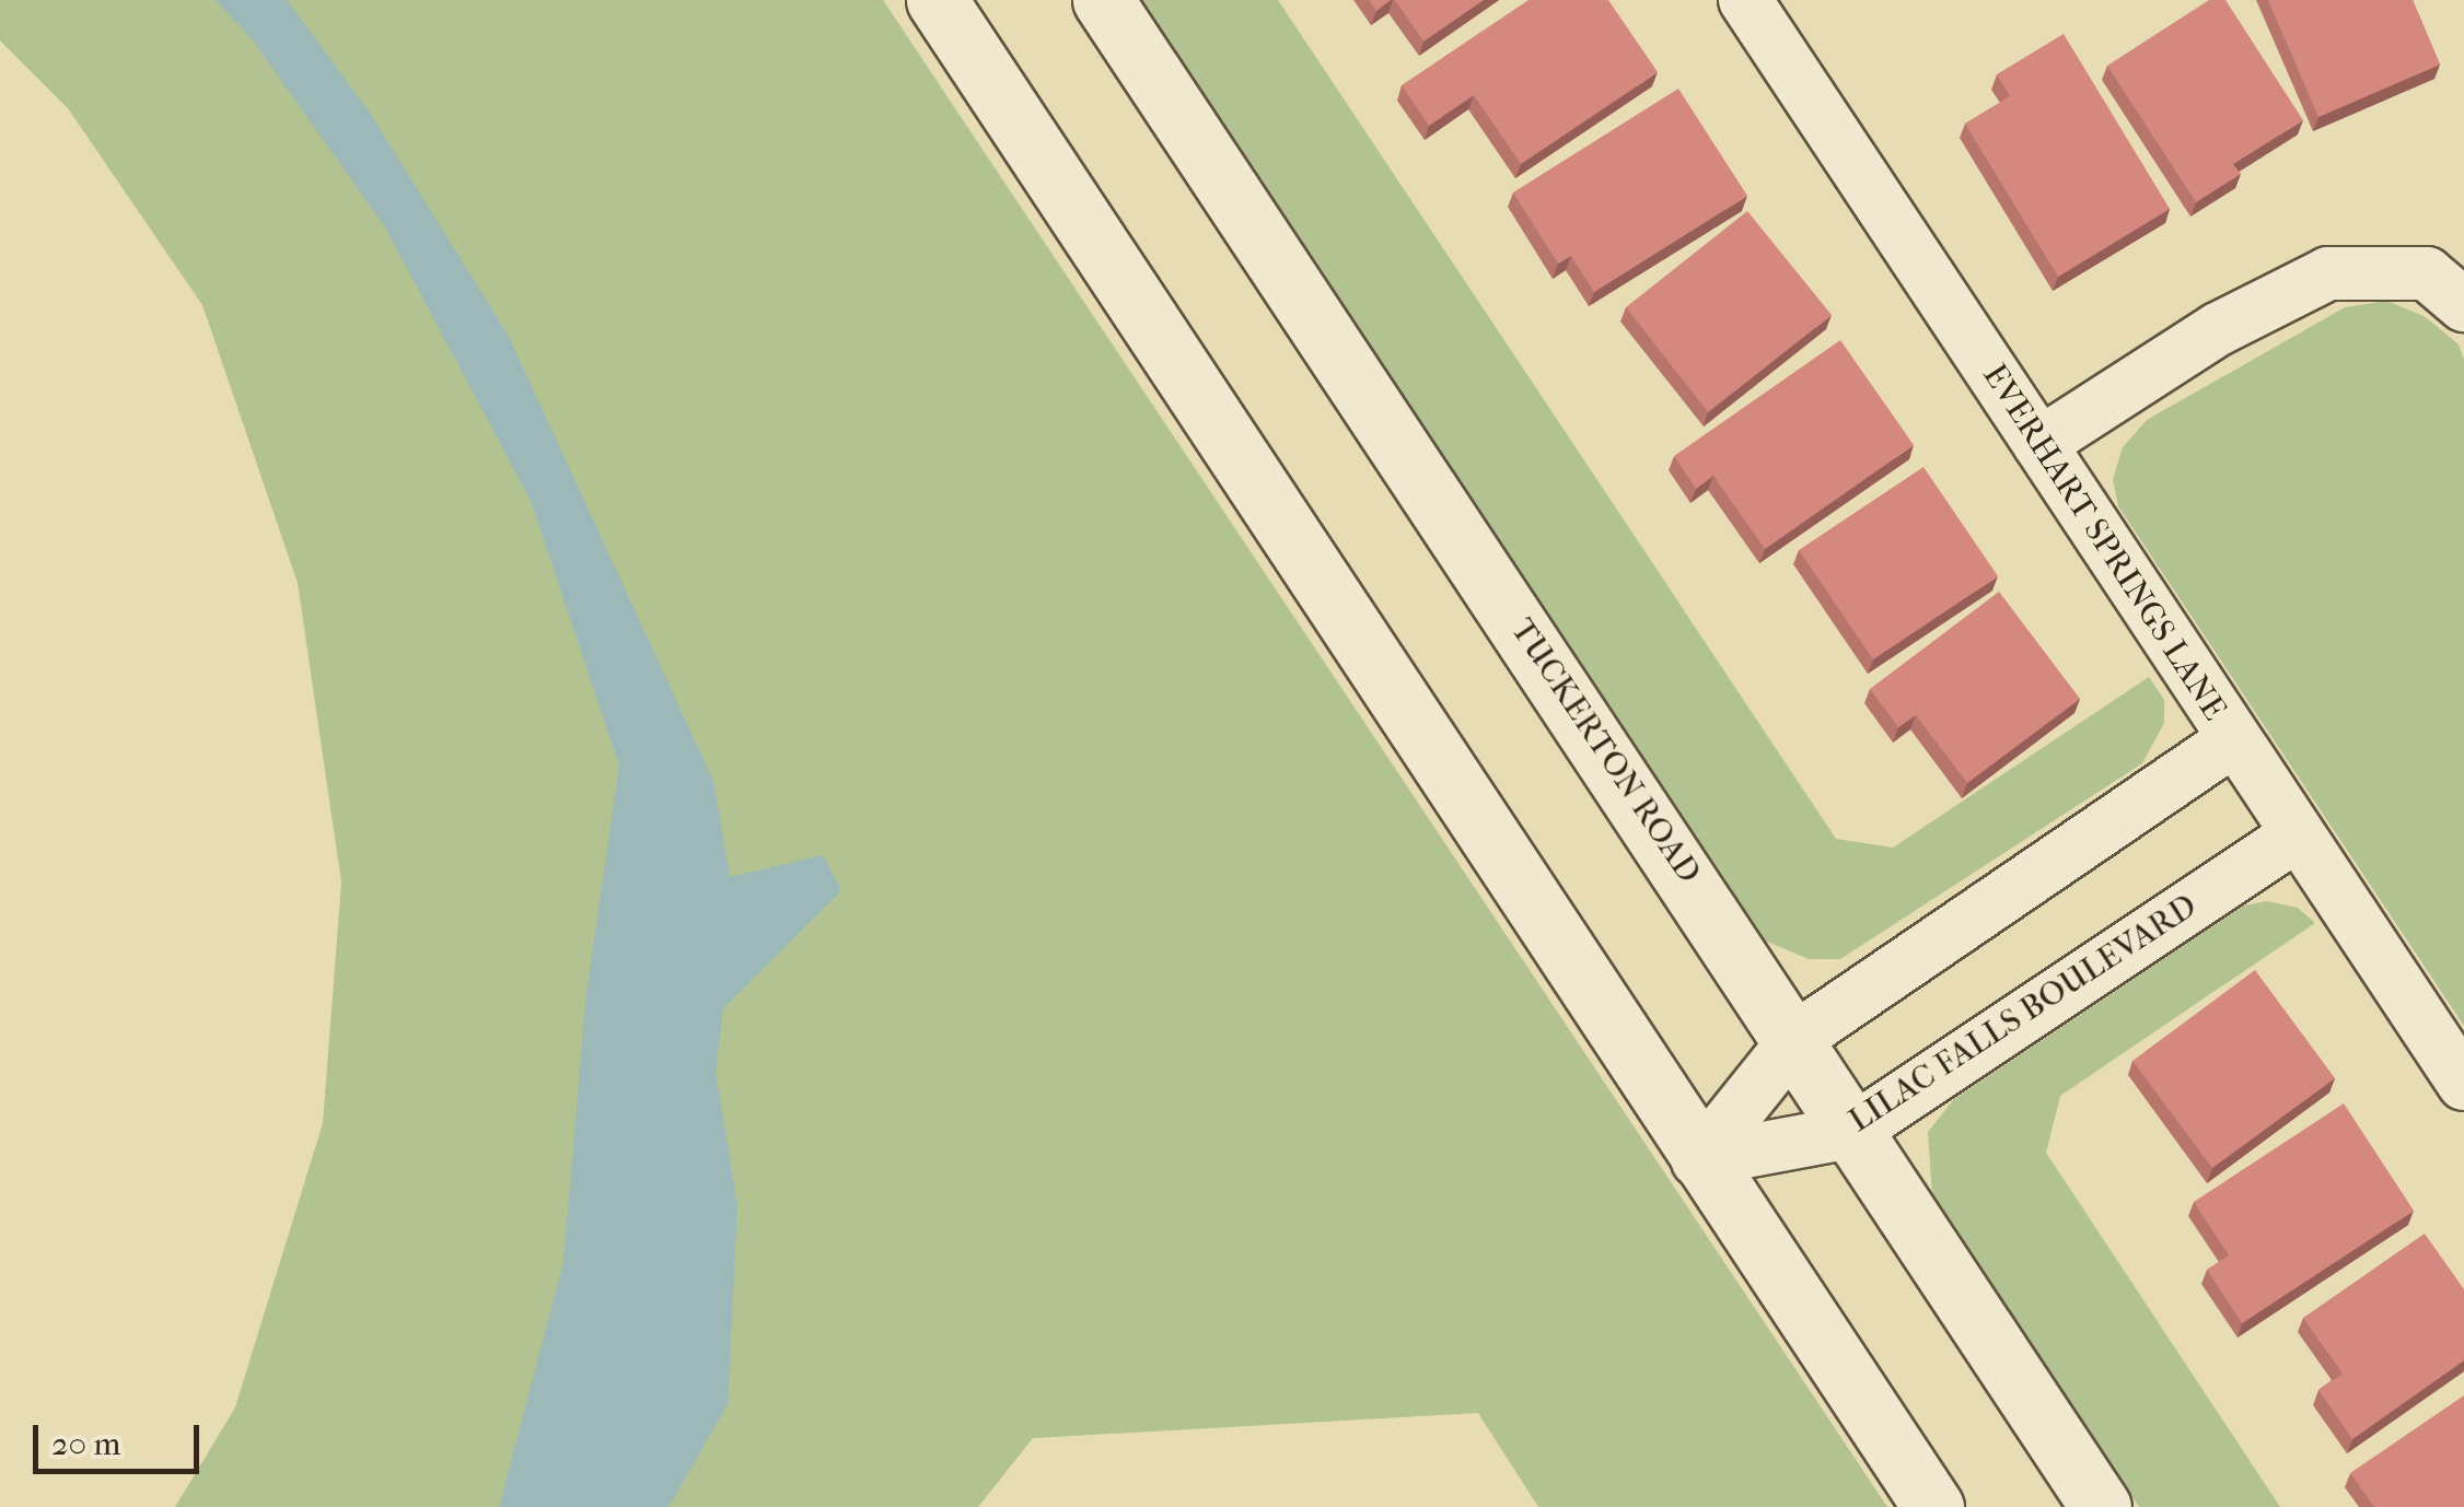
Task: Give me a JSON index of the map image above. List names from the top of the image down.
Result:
{
  "streets": {
    "main road": ["TUCKERTON ROAD"],
    "street": ["EVERHART SPRINGS LANE", "LILAC FALLS BOULEVARD"]
  },
  "crossings": [
    ["EVERHART SPRINGS LANE", "LILAC FALLS BOULEVARD"],
    ["TUCKERTON ROAD", "LILAC FALLS BOULEVARD"]
  ],
  "scale_bar": "20 m"
}
